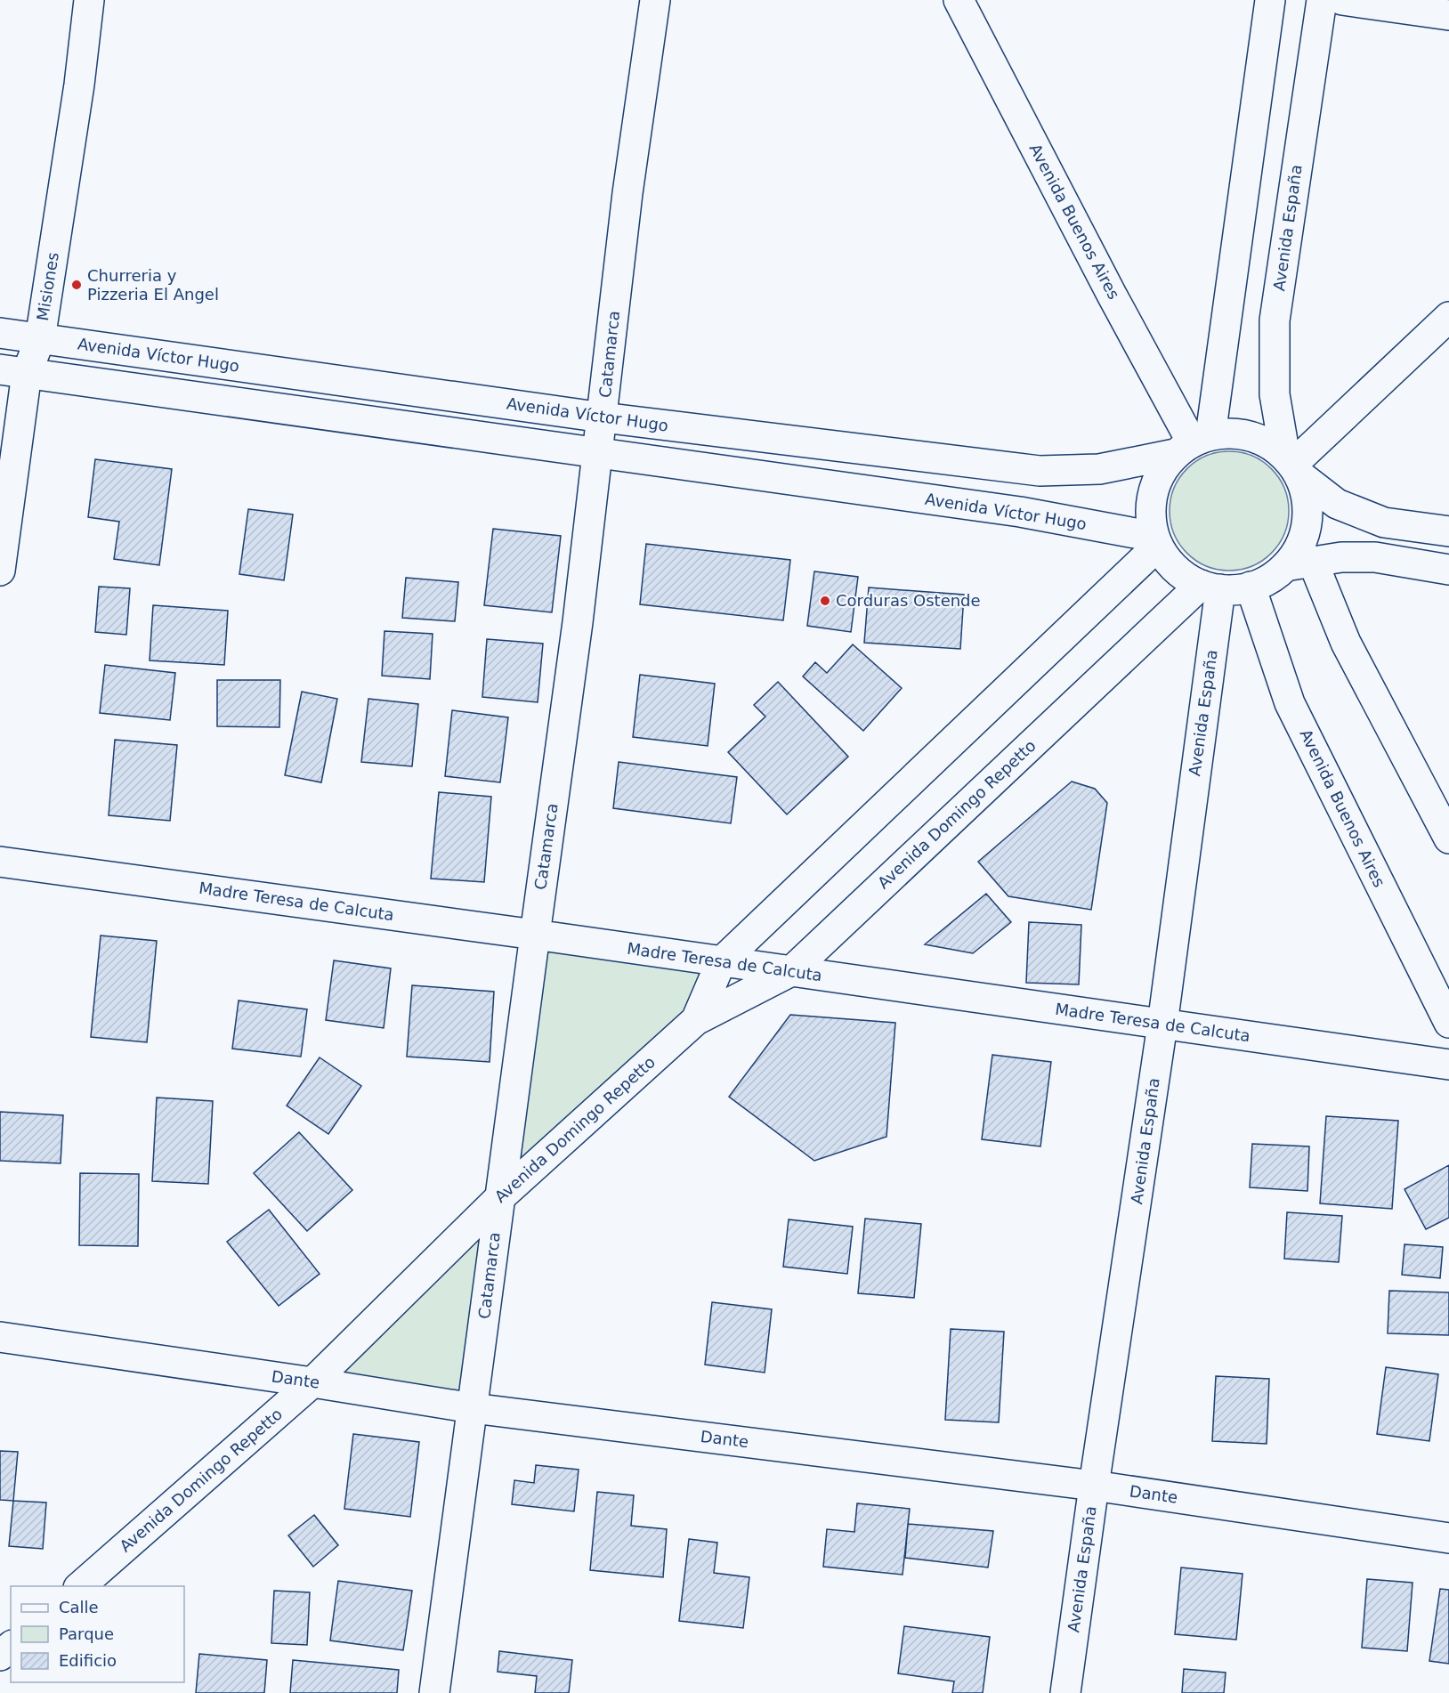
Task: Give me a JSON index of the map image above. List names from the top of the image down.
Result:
{
  "streets": {
    "street": [
      "Avenida Buenos Aires",
      "Avenida España",
      "Misiones",
      "Catamarca",
      "Avenida Víctor Hugo",
      "Avenida Domingo Repetto",
      "Madre Teresa de Calcuta",
      "Dante"
    ]
  },
  "crossings": [
    ["Avenida Buenos Aires", "Avenida España"],
    ["Avenida Buenos Aires", "Avenida Víctor Hugo"],
    ["Avenida Buenos Aires", "Avenida Domingo Repetto"],
    ["Avenida España", "Avenida Víctor Hugo"],
    ["Avenida España", "Avenida Domingo Repetto"],
    ["Avenida España", "Madre Teresa de Calcuta"],
    ["Avenida España", "Dante"],
    ["Misiones", "Avenida Víctor Hugo"],
    ["Catamarca", "Avenida Víctor Hugo"],
    ["Catamarca", "Avenida Domingo Repetto"],
    ["Catamarca", "Madre Teresa de Calcuta"],
    ["Catamarca", "Dante"],
    ["Avenida Víctor Hugo", "Avenida Domingo Repetto"],
    ["Avenida Domingo Repetto", "Madre Teresa de Calcuta"],
    ["Avenida Domingo Repetto", "Dante"]
  ],
  "places": ["Churreria y Pizzeria El Angel", "Corduras Ostende"],
  "legend": ["Calle", "Parque", "Edificio"]
}
